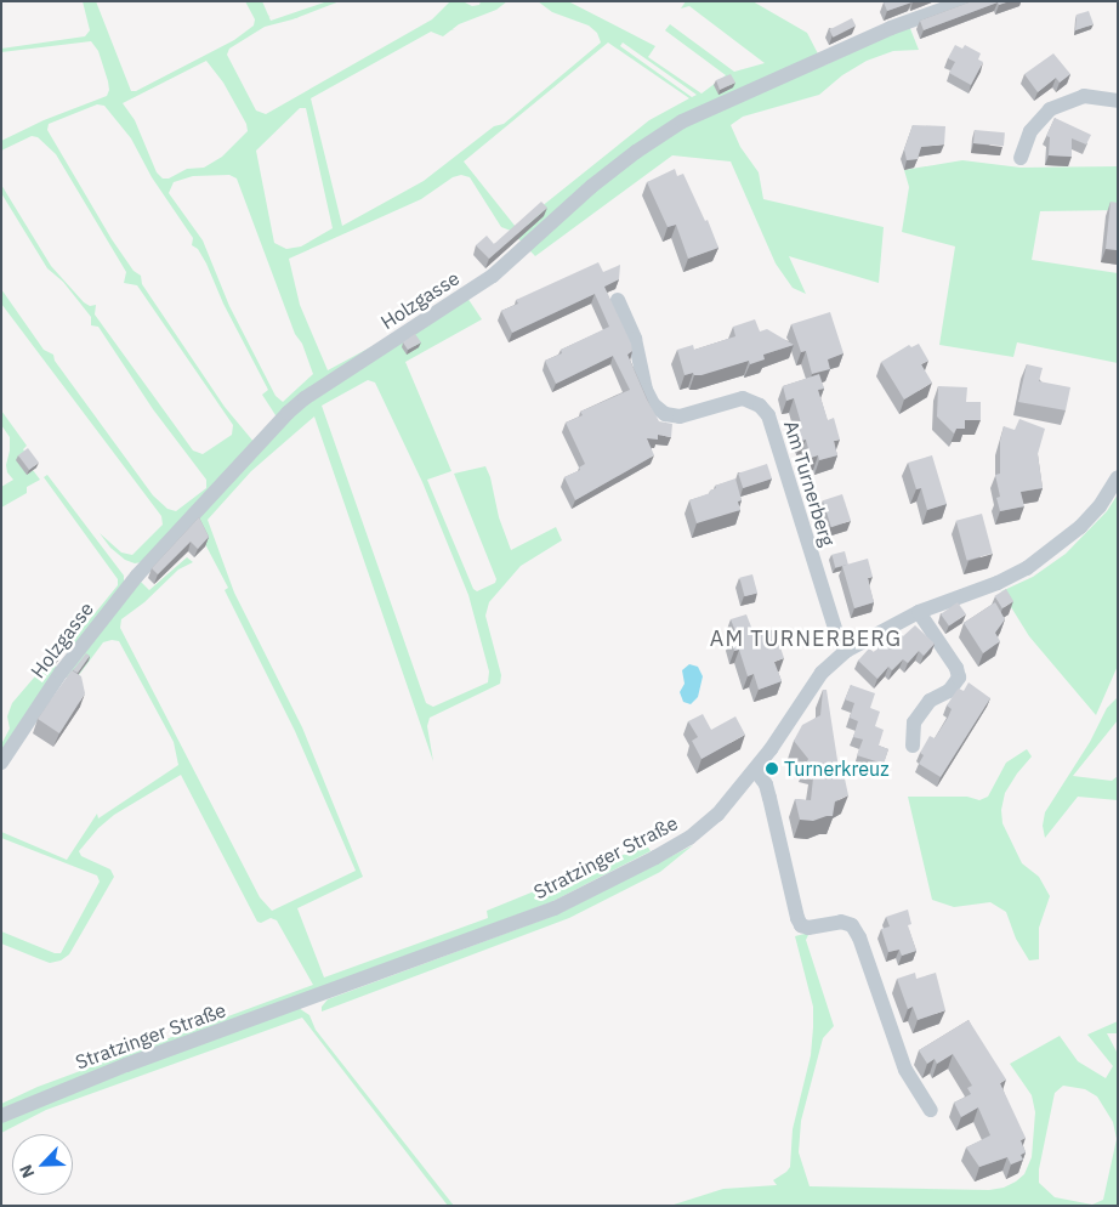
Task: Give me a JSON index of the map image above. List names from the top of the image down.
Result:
{
  "streets": {
    "street": ["Holzgasse", "Am Turnerberg", "Stratzinger Straße"]
  },
  "crossings": [
    ["Am Turnerberg", "Stratzinger Straße"]
  ],
  "districts": ["AM TURNERBERG"],
  "places": ["Turnerkreuz"],
  "north": "bottom left"
}
